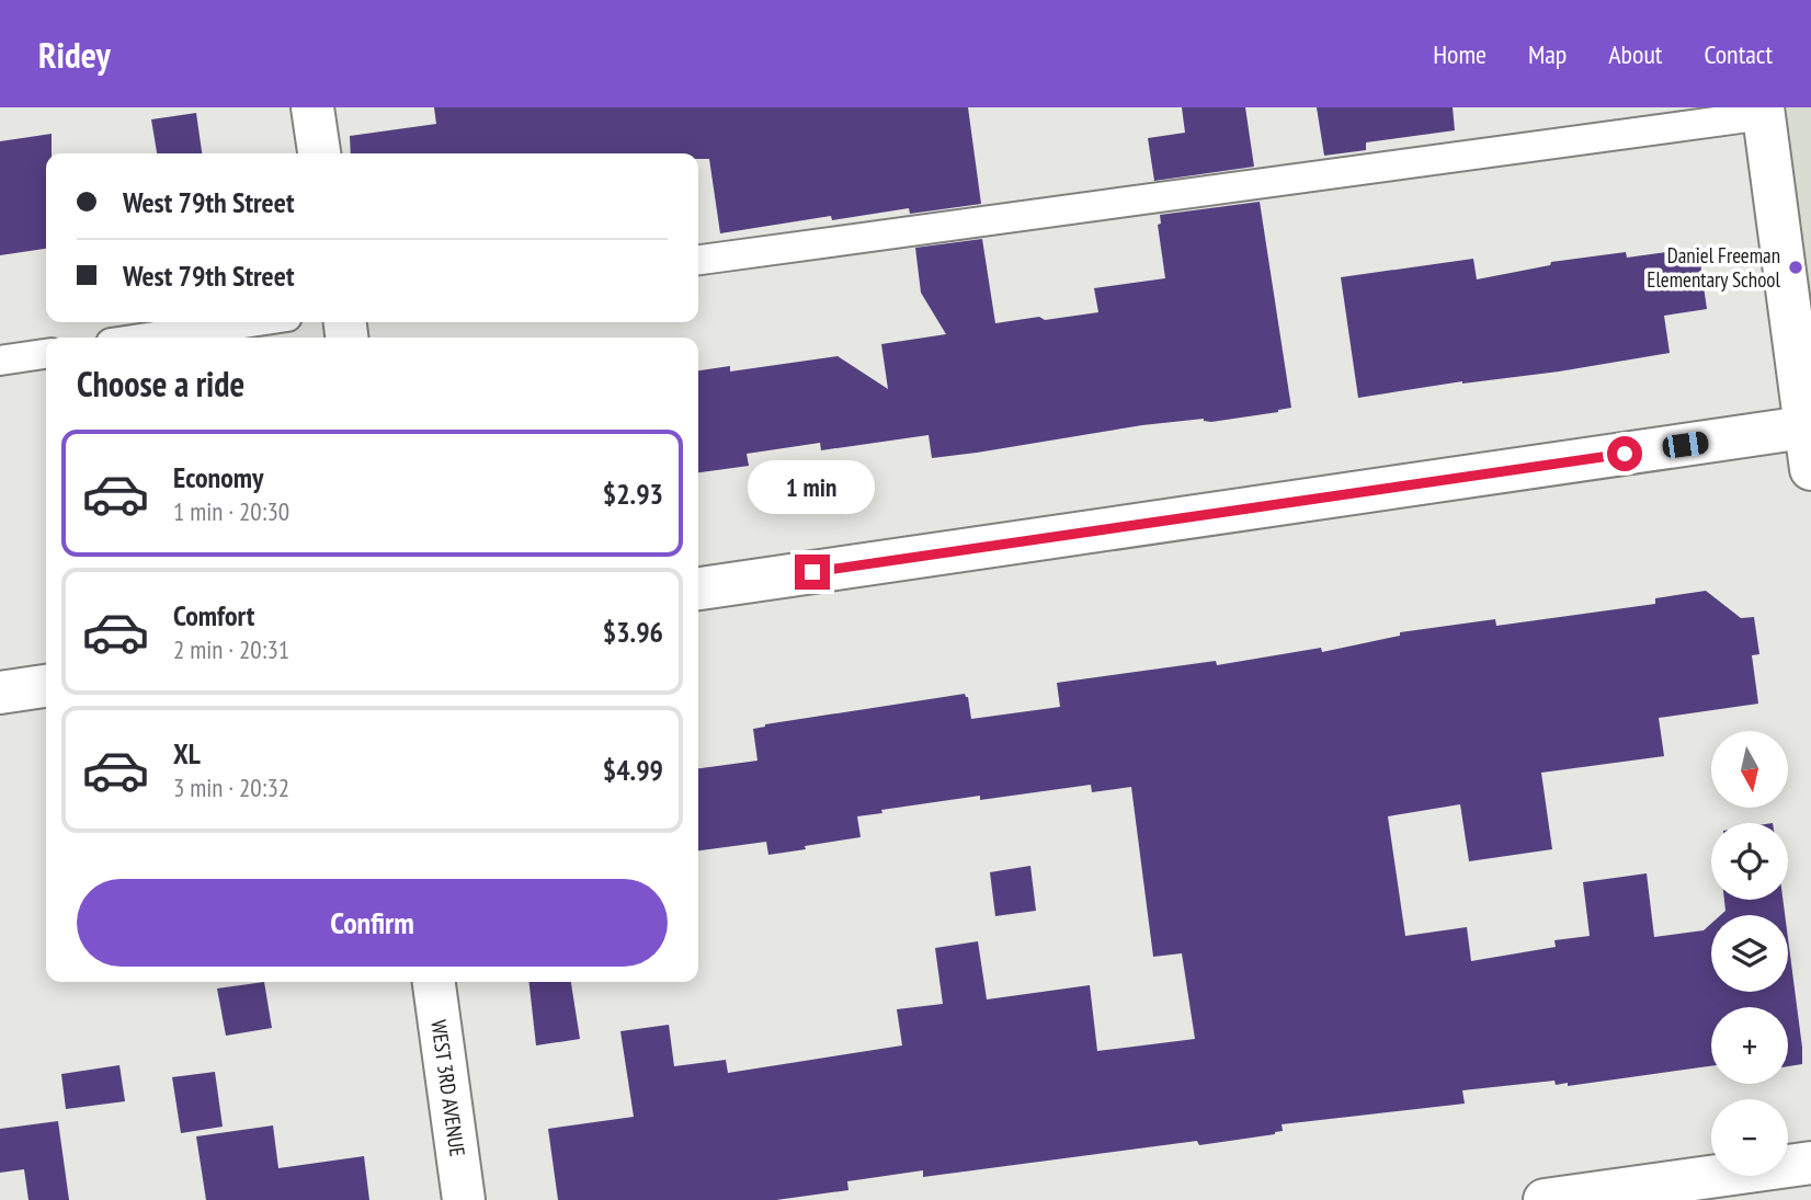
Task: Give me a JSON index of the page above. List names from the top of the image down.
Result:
{
  "streets": {
    "street": ["WEST 3RD AVENUE"]
  },
  "places": ["Daniel Freeman Elementary School"],
  "north": "bottom",
  "page": {
    "header": "Ridey",
    "nav": [
      "Home",
      "Map",
      "About",
      "Contact"
    ],
    "banner": ["West 79th Street", "West 79th Street"],
    "heading": "Choose a ride",
    "list": [
      {
        "name": "Economy",
        "note": "1 min · 20:30",
        "value": "$2.93"
      },
      {
        "name": "Comfort",
        "note": "2 min · 20:31",
        "value": "$3.96"
      },
      {
        "name": "XL",
        "note": "3 min · 20:32",
        "value": "$4.99"
      }
    ],
    "bubble": "1 min",
    "map_buttons": ["+", "−"],
    "buttons": "Confirm"
  }
}
